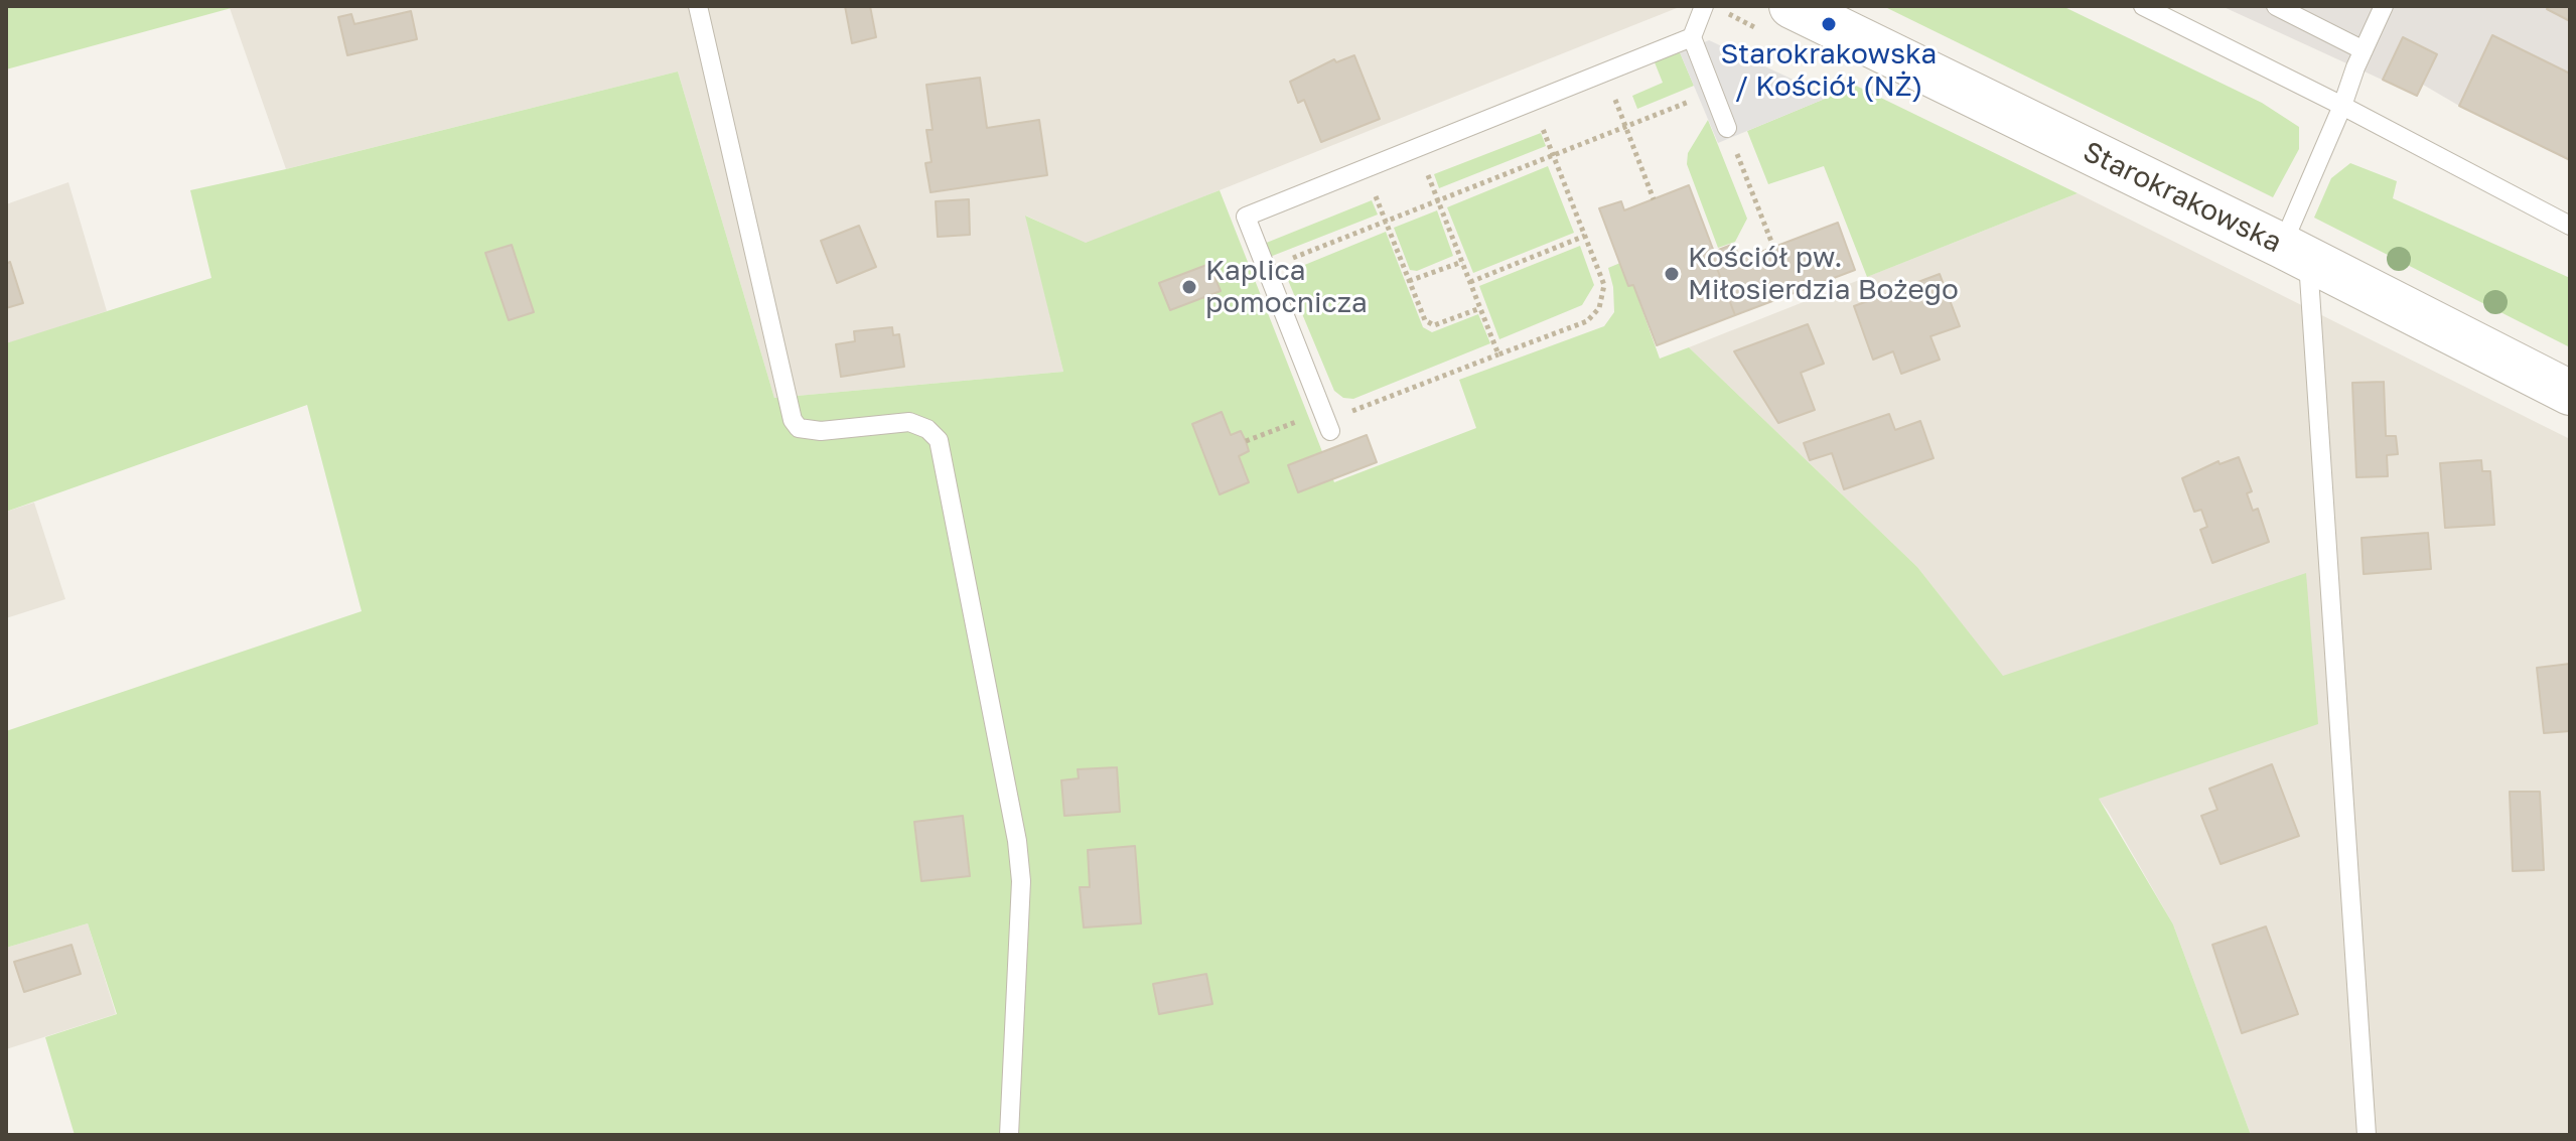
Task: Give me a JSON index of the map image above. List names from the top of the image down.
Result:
{
  "streets": {
    "street": ["Starokrakowska"]
  },
  "places": ["Starokrakowska / Kościół (NŻ)", "Kościół pw. Miłosierdzia Bożego", "Kaplica pomocnicza"]
}
